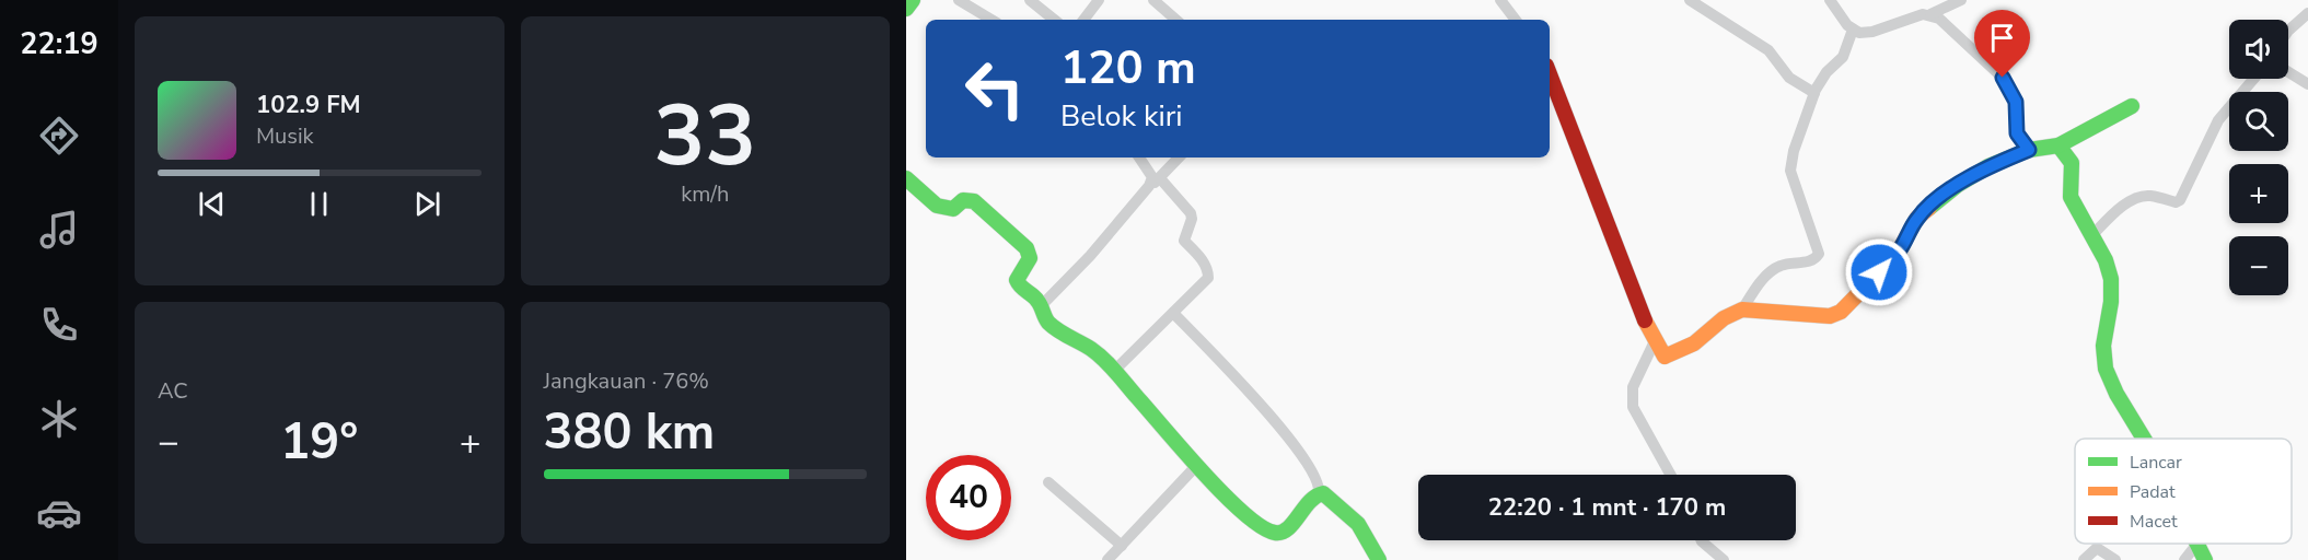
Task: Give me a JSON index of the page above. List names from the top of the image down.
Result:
{
  "legend": ["Lancar", "Padat", "Macet"],
  "page": {
    "tabs": "22:19",
    "tile": [
      ["33", "km/h"],
      "AC",
      ["Jangkauan · 76%", "380 km"]
    ],
    "map_buttons": ["+", "−"],
    "turn": ["120 m", "Belok kiri"],
    "song": ["102.9 FM", "Musik"],
    "heat": ["−", "19°", "+"],
    "limit": "40",
    "trip": "22:20 · 1 mnt · 170 m"
  }
}
